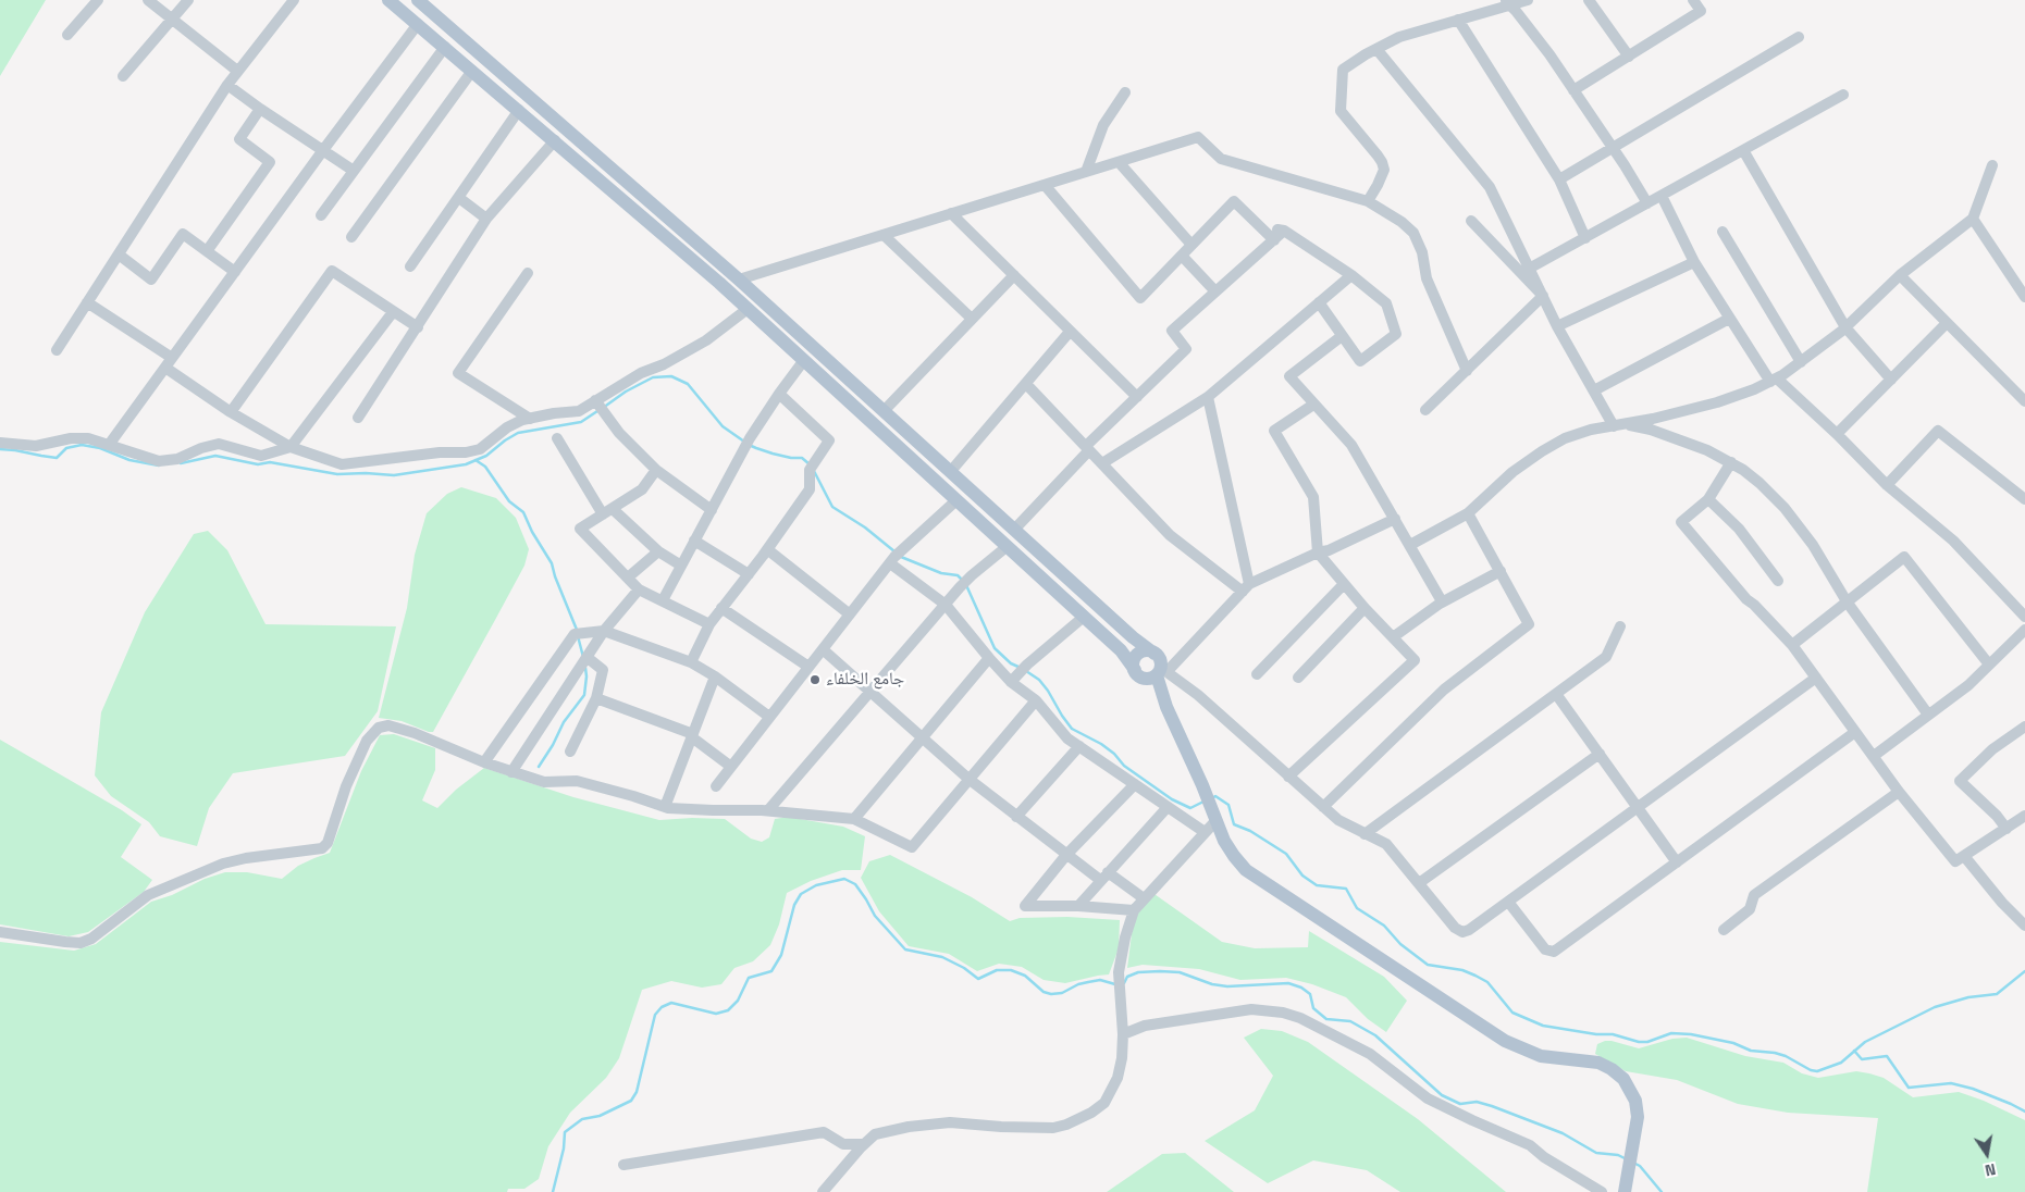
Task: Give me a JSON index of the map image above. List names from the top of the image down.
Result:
{
  "places": ["جامع الخلفاء"],
  "north": "bottom"
}
